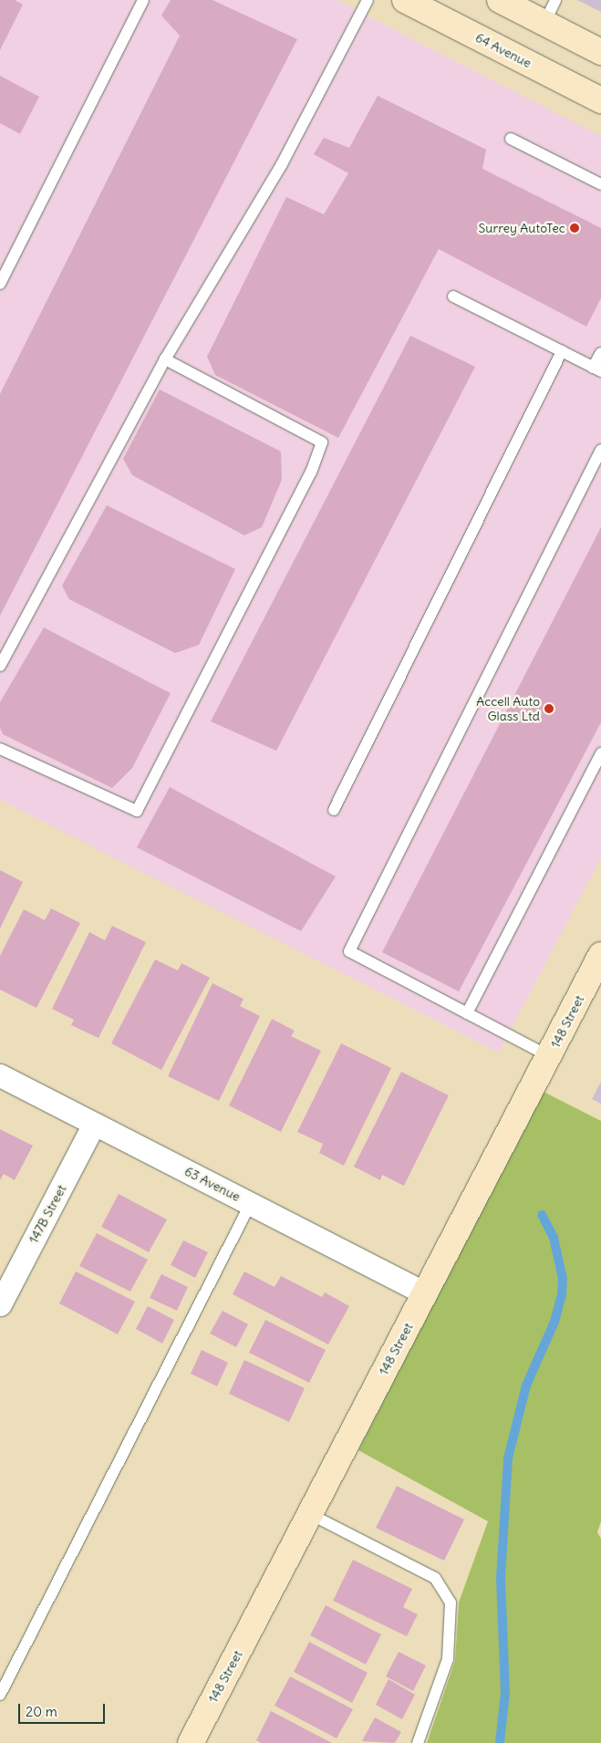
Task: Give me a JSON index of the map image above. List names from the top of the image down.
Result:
{
  "streets": {
    "main road": ["64 Avenue", "148 Street"],
    "street": ["63 Avenue", "147B Street"]
  },
  "crossings": [
    ["148 Street", "63 Avenue"],
    ["63 Avenue", "147B Street"]
  ],
  "places": ["Surrey AutoTec", "Accell Auto Glass Ltd"],
  "scale_bar": "20 m"
}
